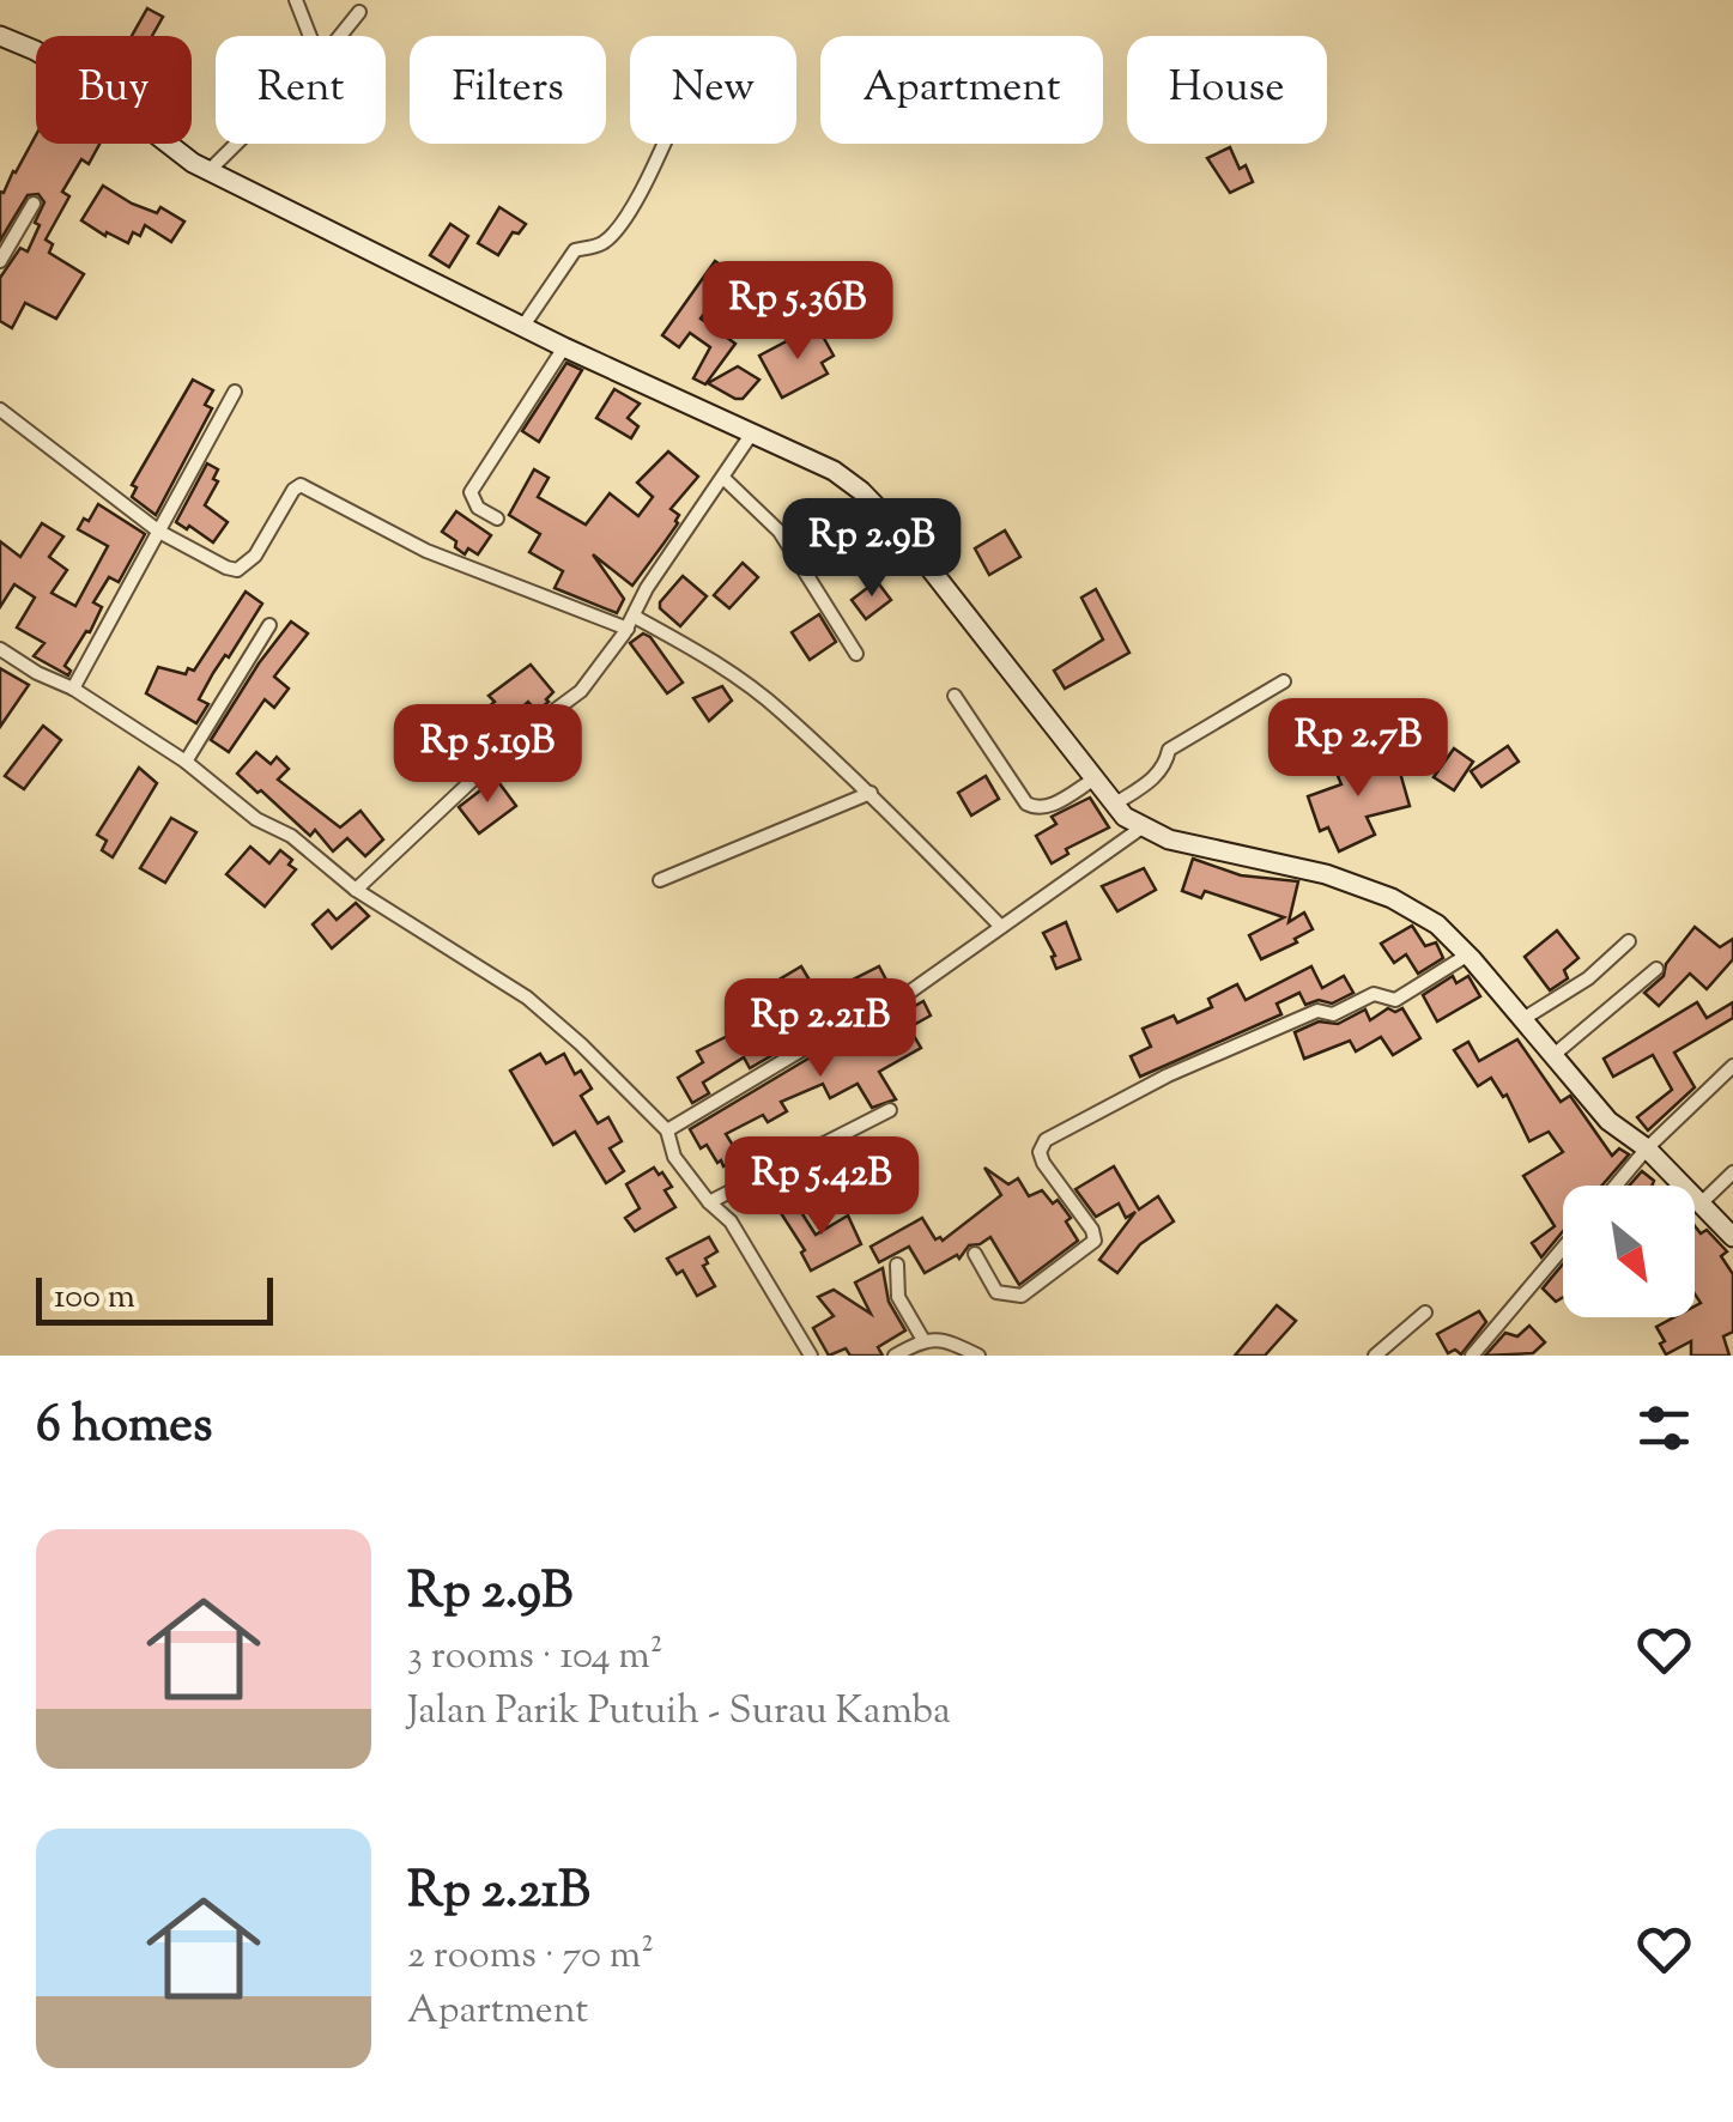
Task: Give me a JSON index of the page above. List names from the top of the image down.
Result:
{
  "scale_bar": "100 m",
  "north": "bottom right",
  "page": {
    "chip": [
      "Buy",
      "Rent",
      "Filters",
      "New",
      "Apartment",
      "House"
    ],
    "price": [
      "Rp 5.36B",
      "Rp 2.9B",
      "Rp 2.7B",
      "Rp 5.19B",
      "Rp 2.21B",
      "Rp 5.42B"
    ],
    "scale": "100 m",
    "heading": "6 homes",
    "list": [
      {
        "name": "Rp 2.9B",
        "note": "3 rooms · 104 m² · Jalan Parik Putuih - Surau Kamba"
      },
      {
        "name": "Rp 2.21B",
        "note": "2 rooms · 70 m² · Apartment"
      }
    ]
  }
}
